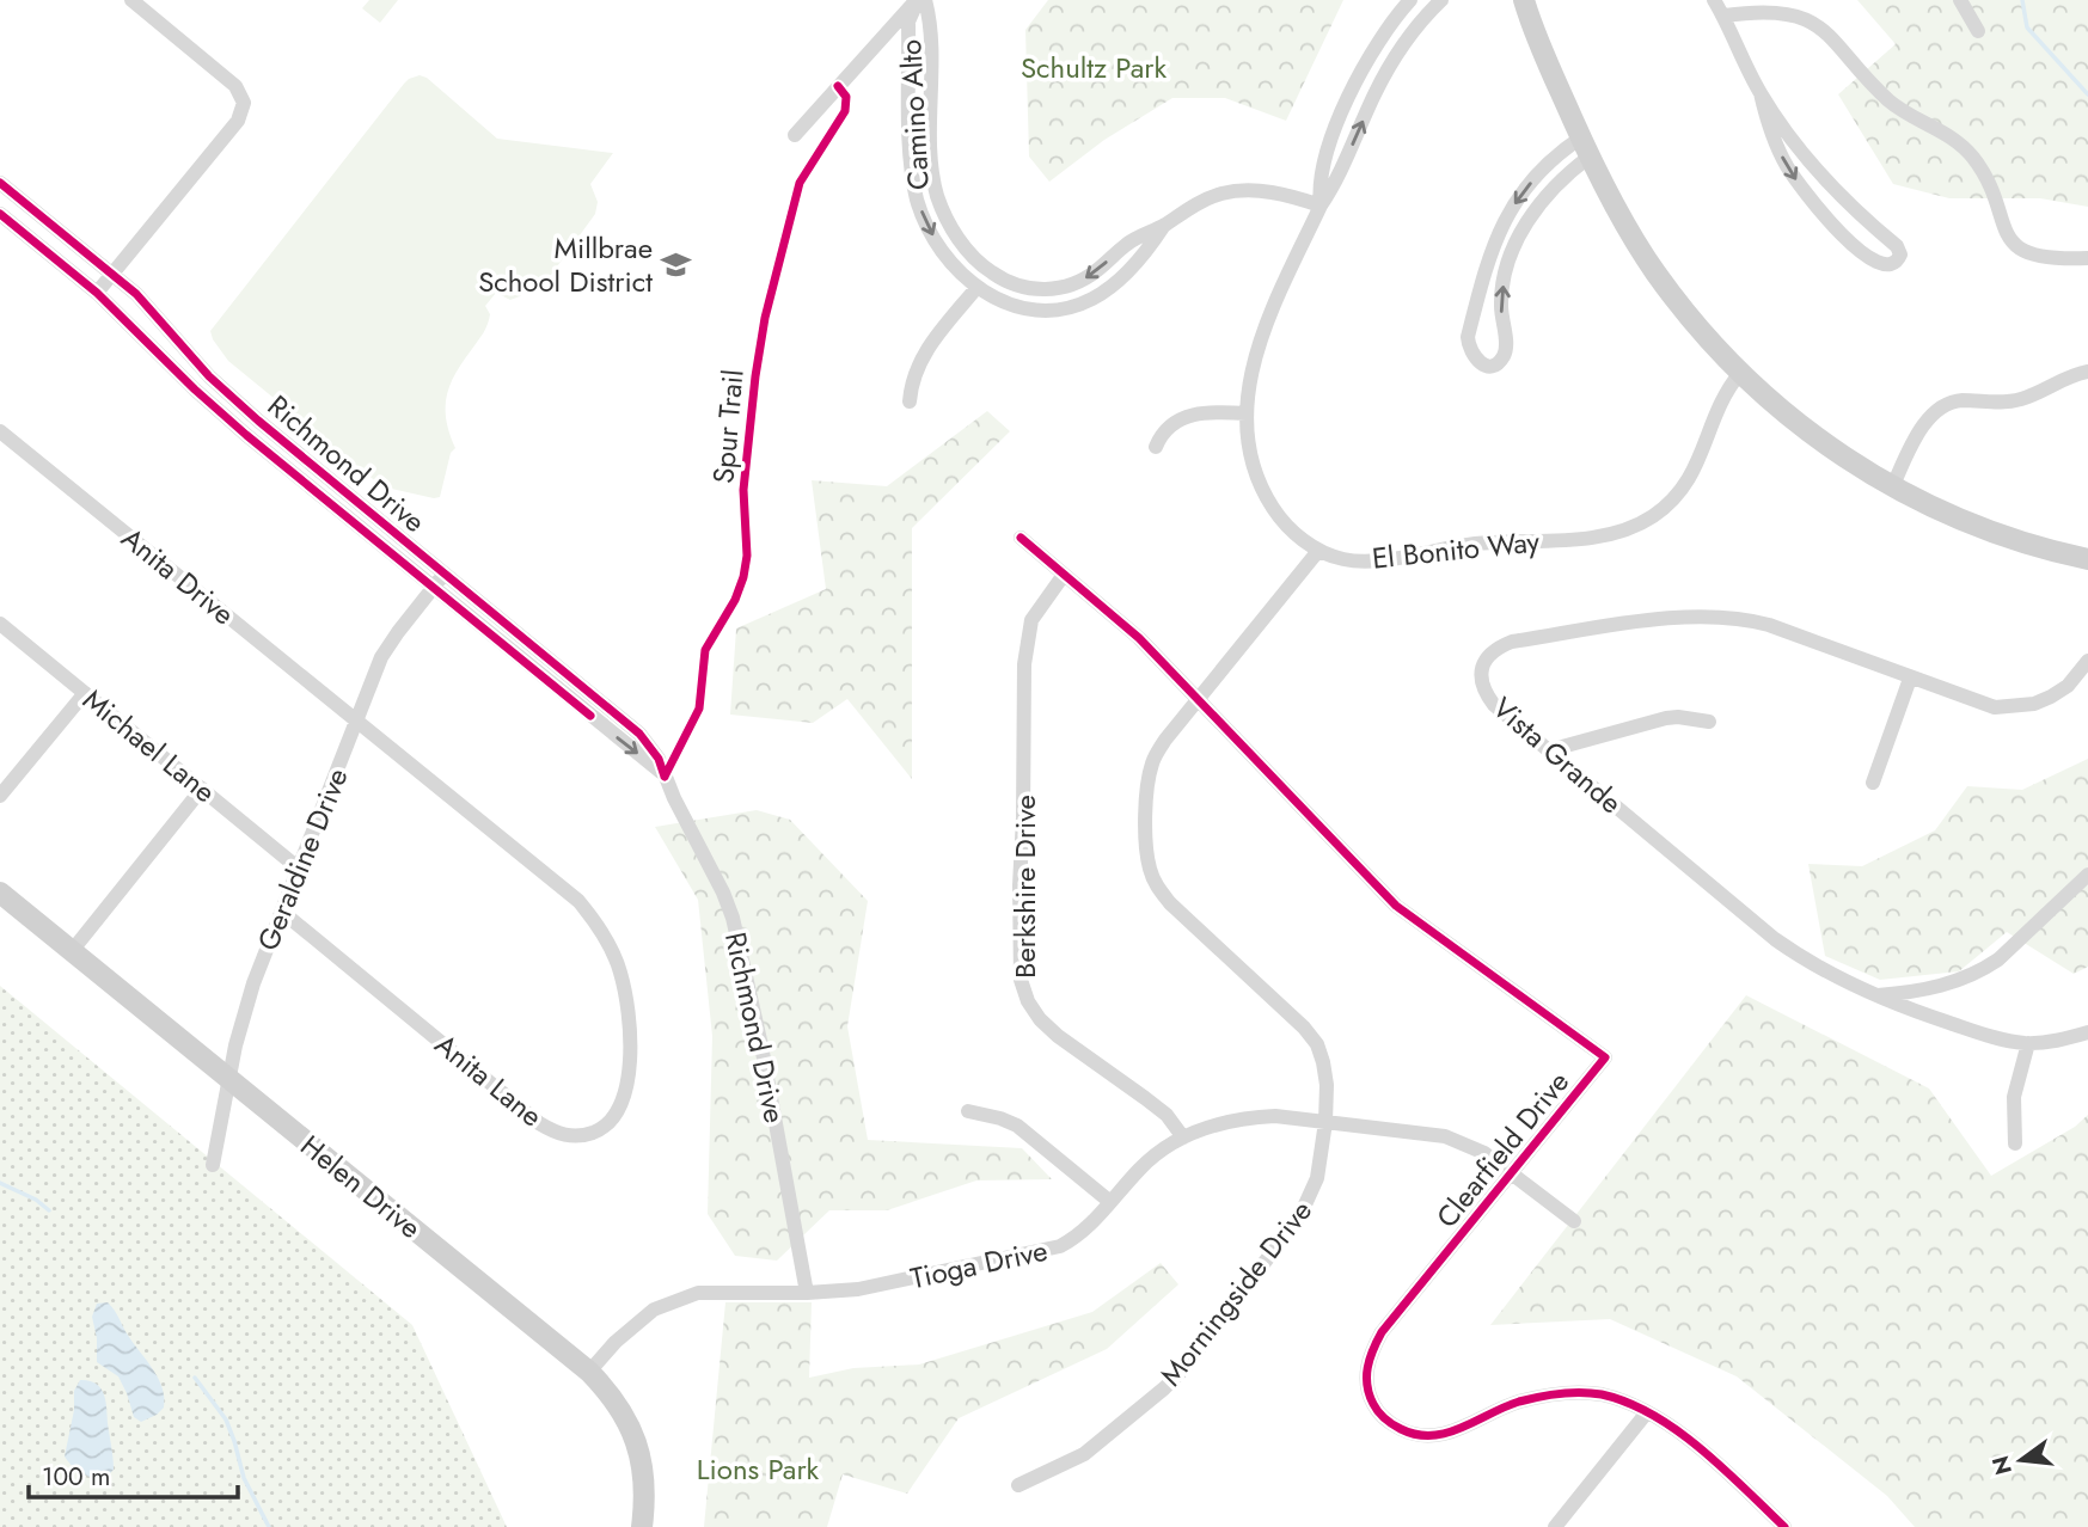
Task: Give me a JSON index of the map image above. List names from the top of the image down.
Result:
{
  "streets": {
    "street": [
      "Camino Alto",
      "Richmond Drive",
      "El Bonito Way",
      "Anita Drive",
      "Michael Lane",
      "Vista Grande",
      "Geraldine Drive",
      "Berkshire Drive",
      "Anita Lane",
      "Clearfield Drive",
      "Helen Drive",
      "Tioga Drive",
      "Morningside Drive"
    ],
    "cycle path": ["Spur Trail"]
  },
  "crossings": [
    ["Camino Alto", "El Bonito Way"],
    ["Richmond Drive", "Geraldine Drive"],
    ["Richmond Drive", "Tioga Drive"],
    ["El Bonito Way", "Morningside Drive"],
    ["Anita Drive", "Geraldine Drive"],
    ["Anita Drive", "Anita Lane"],
    ["Michael Lane", "Geraldine Drive"],
    ["Geraldine Drive", "Anita Lane"],
    ["Geraldine Drive", "Helen Drive"],
    ["Berkshire Drive", "Clearfield Drive"],
    ["Berkshire Drive", "Tioga Drive"],
    ["Clearfield Drive", "Tioga Drive"],
    ["Clearfield Drive", "Morningside Drive"],
    ["Helen Drive", "Tioga Drive"],
    ["Tioga Drive", "Morningside Drive"]
  ],
  "parks": ["Schultz Park", "Lions Park"],
  "places": {
    "school or university": ["Millbrae School District"]
  },
  "scale_bar": "100 m",
  "north": "left"
}
